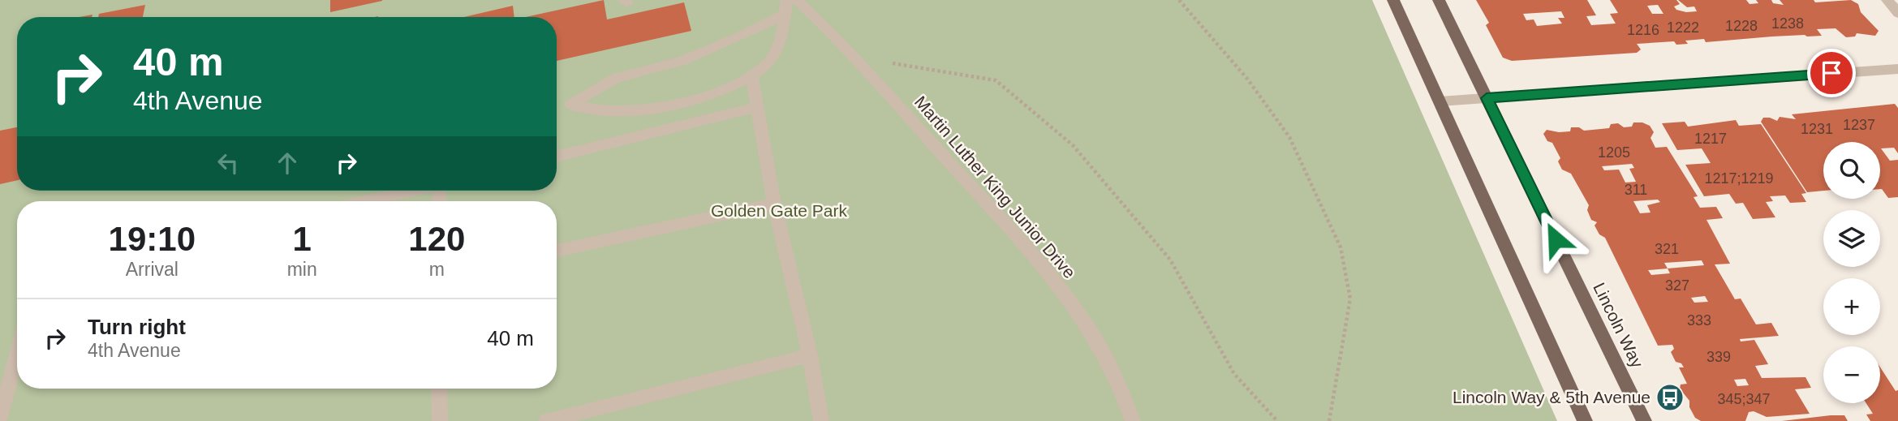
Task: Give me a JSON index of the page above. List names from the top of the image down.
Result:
{
  "streets": {
    "main road": ["Lincoln Way"],
    "street": ["Martin Luther King Junior Drive"]
  },
  "parks": ["Golden Gate Park"],
  "places": {
    "bus stop": ["Lincoln Way & 5th Avenue"]
  },
  "house_numbers": [
    "1238",
    "1228",
    "1222",
    "1216",
    "1237",
    "1231",
    "1217",
    "1205",
    "1217;1219",
    "311",
    "321",
    "327",
    "333",
    "339",
    "345;347"
  ],
  "page": {
    "turn": ["40 m", "4th Avenue"],
    "map_buttons": ["+", "−"],
    "eta": [
      "19:10",
      "Arrival",
      "1",
      "min",
      "120",
      "m"
    ],
    "list": [
      {
        "name": "Turn right",
        "note": "4th Avenue",
        "value": "40 m"
      }
    ]
  }
}
